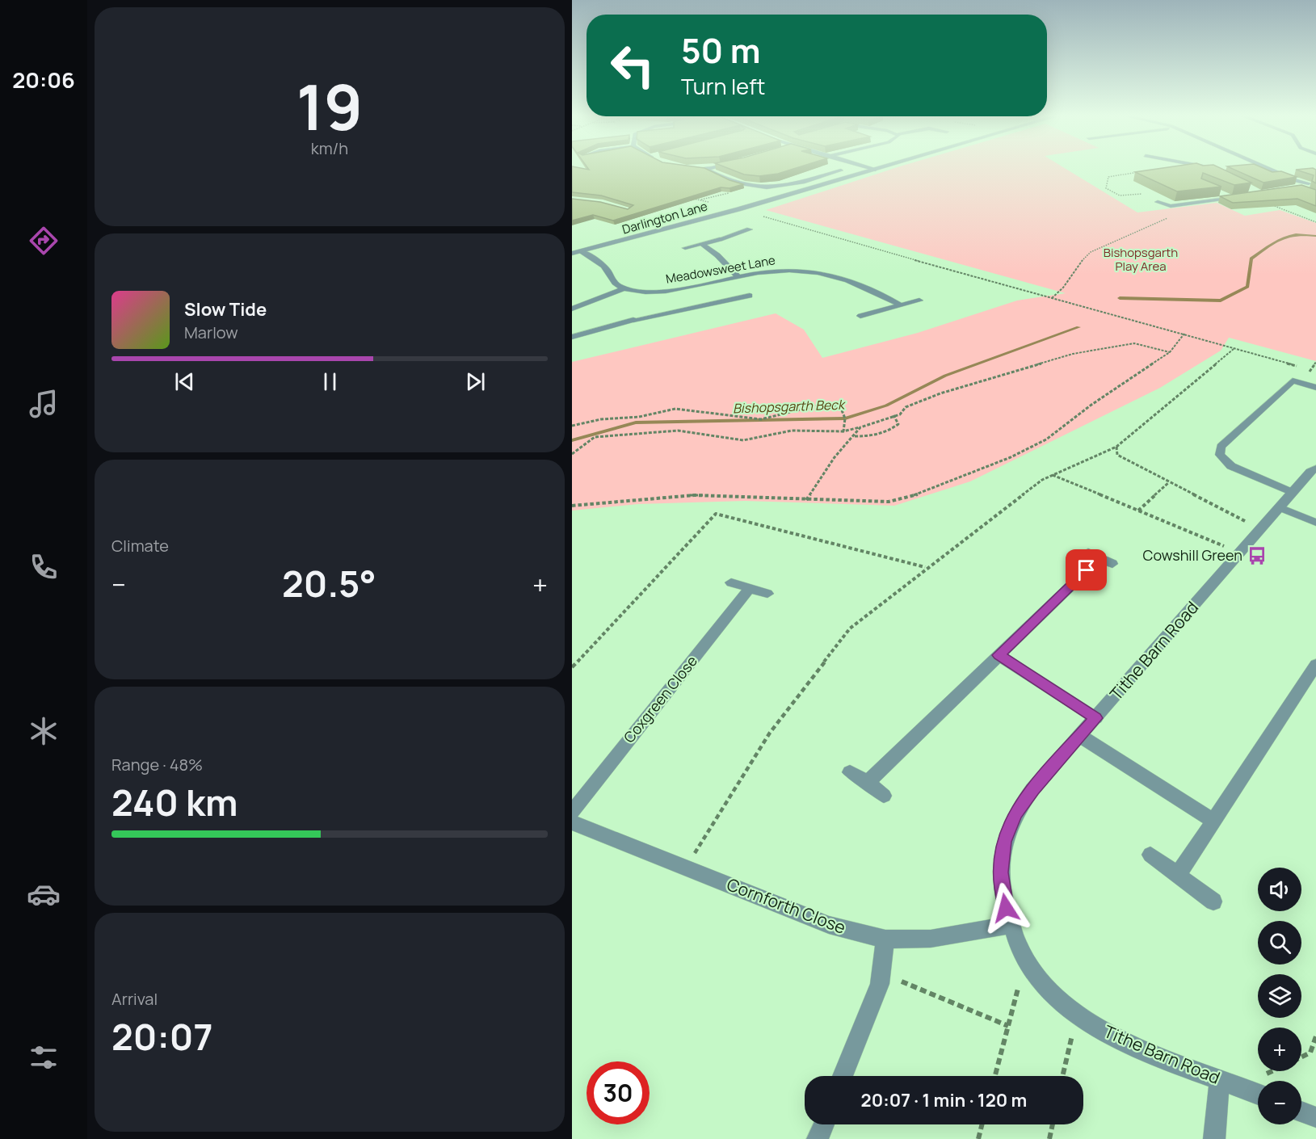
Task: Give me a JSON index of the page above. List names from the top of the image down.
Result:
{
  "streets": {
    "street": [
      "Darlington Lane",
      "Meadowsweet Lane",
      "Tithe Barn Road",
      "Coxgreen Close",
      "Cornforth Close"
    ]
  },
  "crossings": [
    ["Tithe Barn Road", "Cornforth Close"]
  ],
  "water": ["Bishopsgarth Beck"],
  "parks": ["Bishopsgarth Play Area"],
  "places": {
    "bus stop": ["Cowshill Green"]
  },
  "page": {
    "tabs": "20:06",
    "tile": [
      ["19", "km/h"],
      "Climate",
      ["Range · 48%", "240 km"],
      ["Arrival", "20:07"]
    ],
    "turn": ["50 m", "Turn left"],
    "song": ["Slow Tide", "Marlow"],
    "heat": ["−", "20.5°", "+"],
    "map_buttons": ["+", "−"],
    "limit": "30",
    "trip": "20:07 · 1 min · 120 m"
  }
}
